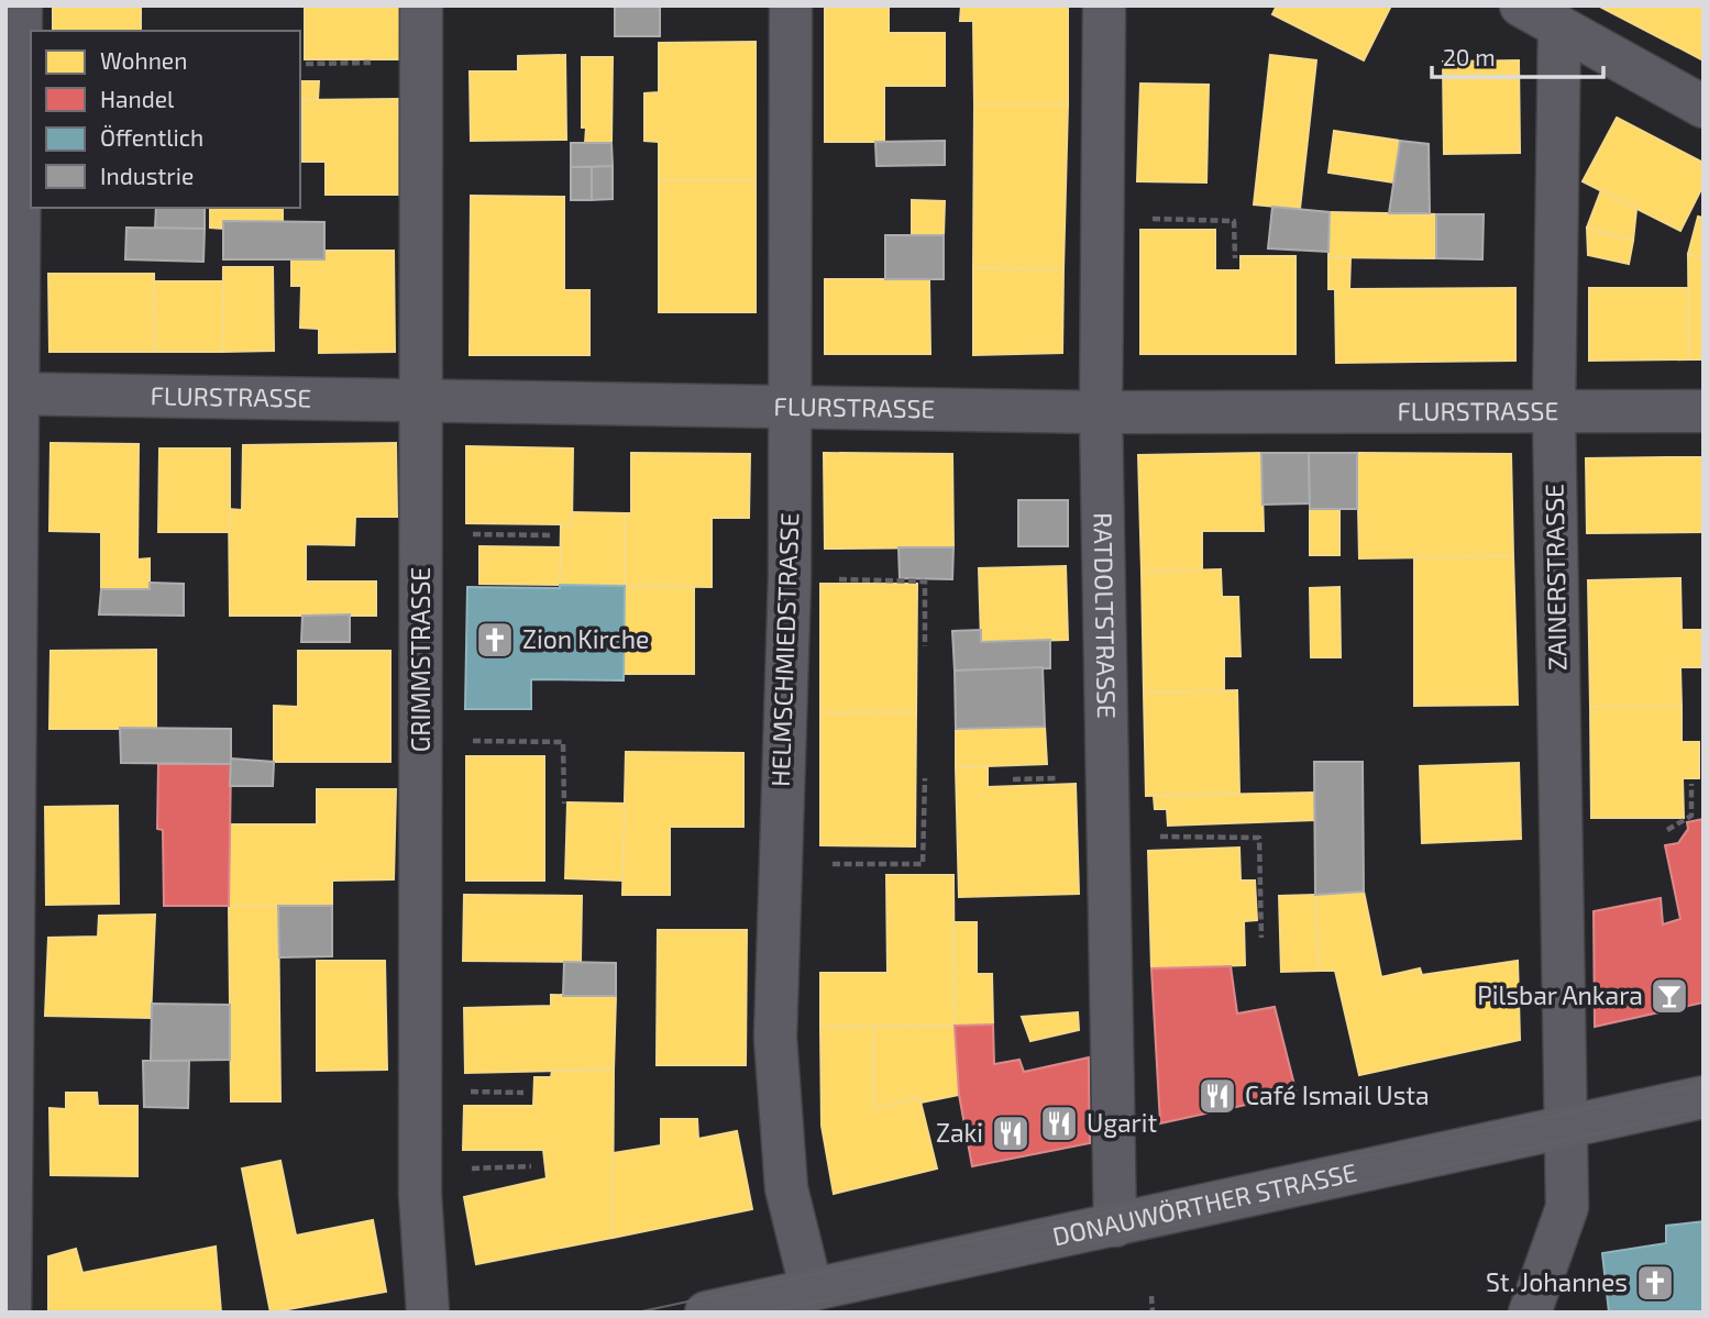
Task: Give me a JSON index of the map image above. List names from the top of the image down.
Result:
{
  "streets": {
    "main road": ["DONAUWÖRTHER STRASSE"],
    "street": [
      "FLURSTRASSE",
      "ZAINERSTRASSE",
      "RATDOLTSTRASSE",
      "HELMSCHMIEDSTRASSE",
      "GRIMMSTRASSE"
    ]
  },
  "crossings": [
    ["FLURSTRASSE", "ZAINERSTRASSE"],
    ["FLURSTRASSE", "RATDOLTSTRASSE"],
    ["FLURSTRASSE", "HELMSCHMIEDSTRASSE"],
    ["FLURSTRASSE", "GRIMMSTRASSE"],
    ["ZAINERSTRASSE", "DONAUWÖRTHER STRASSE"],
    ["RATDOLTSTRASSE", "DONAUWÖRTHER STRASSE"],
    ["HELMSCHMIEDSTRASSE", "DONAUWÖRTHER STRASSE"]
  ],
  "places": {
    "church": ["Zion Kirche", "St. Johannes"],
    "bar": ["Pilsbar Ankara"],
    "restaurant": ["Café Ismail Usta", "Ugarit", "Zaki"]
  },
  "legend": [
    "Wohnen",
    "Handel",
    "Öffentlich",
    "Industrie"
  ],
  "scale_bar": "20 m"
}
